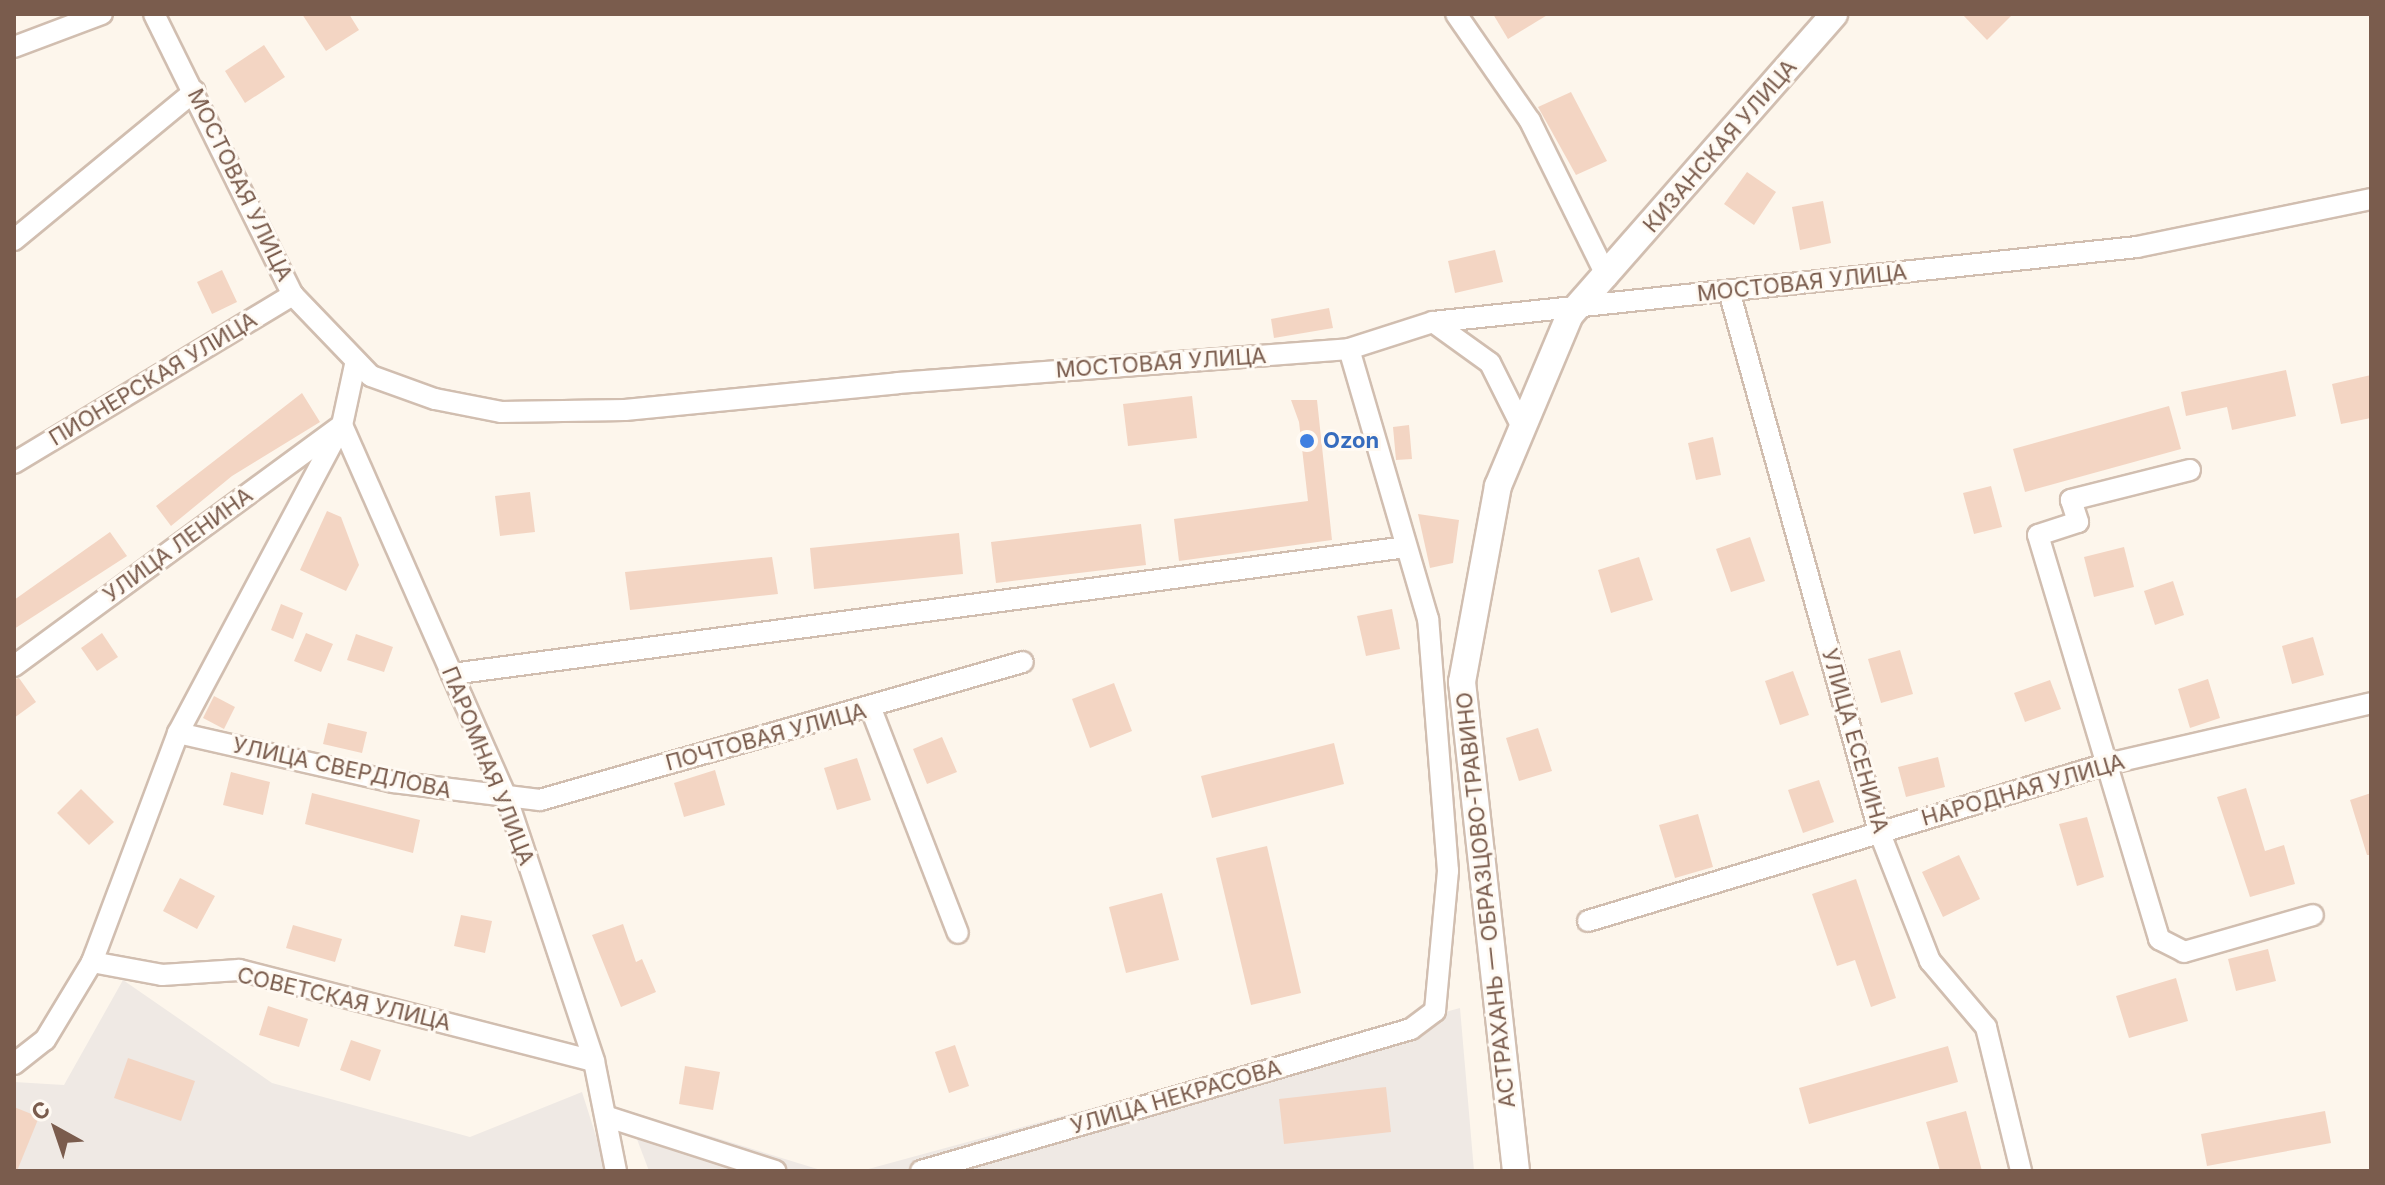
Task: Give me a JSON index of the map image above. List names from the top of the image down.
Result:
{
  "streets": {
    "street": [
      "КИЗАНСКАЯ УЛИЦА",
      "МОСТОВАЯ УЛИЦА",
      "ПИОНЕРСКАЯ УЛИЦА",
      "УЛИЦА ЛЕНИНА",
      "ПОЧТОВАЯ УЛИЦА",
      "УЛИЦА ЕСЕНИНА",
      "ПАРОМНАЯ УЛИЦА",
      "УЛИЦА СВЕРДЛОВА",
      "НАРОДНАЯ УЛИЦА",
      "АСТРАХАНЬ — ОБРАЗЦОВО-ТРАВИНО",
      "СОВЕТСКАЯ УЛИЦА",
      "УЛИЦА НЕКРАСОВА"
    ]
  },
  "crossings": [
    ["КИЗАНСКАЯ УЛИЦА", "АСТРАХАНЬ — ОБРАЗЦОВО-ТРАВИНО"],
    ["МОСТОВАЯ УЛИЦА", "ПИОНЕРСКАЯ УЛИЦА"],
    ["МОСТОВАЯ УЛИЦА", "УЛИЦА ЕСЕНИНА"],
    ["МОСТОВАЯ УЛИЦА", "АСТРАХАНЬ — ОБРАЗЦОВО-ТРАВИНО"],
    ["УЛИЦА ЛЕНИНА", "ПАРОМНАЯ УЛИЦА"],
    ["ПОЧТОВАЯ УЛИЦА", "ПАРОМНАЯ УЛИЦА"],
    ["ПОЧТОВАЯ УЛИЦА", "УЛИЦА СВЕРДЛОВА"],
    ["УЛИЦА ЕСЕНИНА", "НАРОДНАЯ УЛИЦА"],
    ["ПАРОМНАЯ УЛИЦА", "УЛИЦА СВЕРДЛОВА"],
    ["ПАРОМНАЯ УЛИЦА", "СОВЕТСКАЯ УЛИЦА"]
  ],
  "places": ["Ozon"],
  "north": "top left"
}
